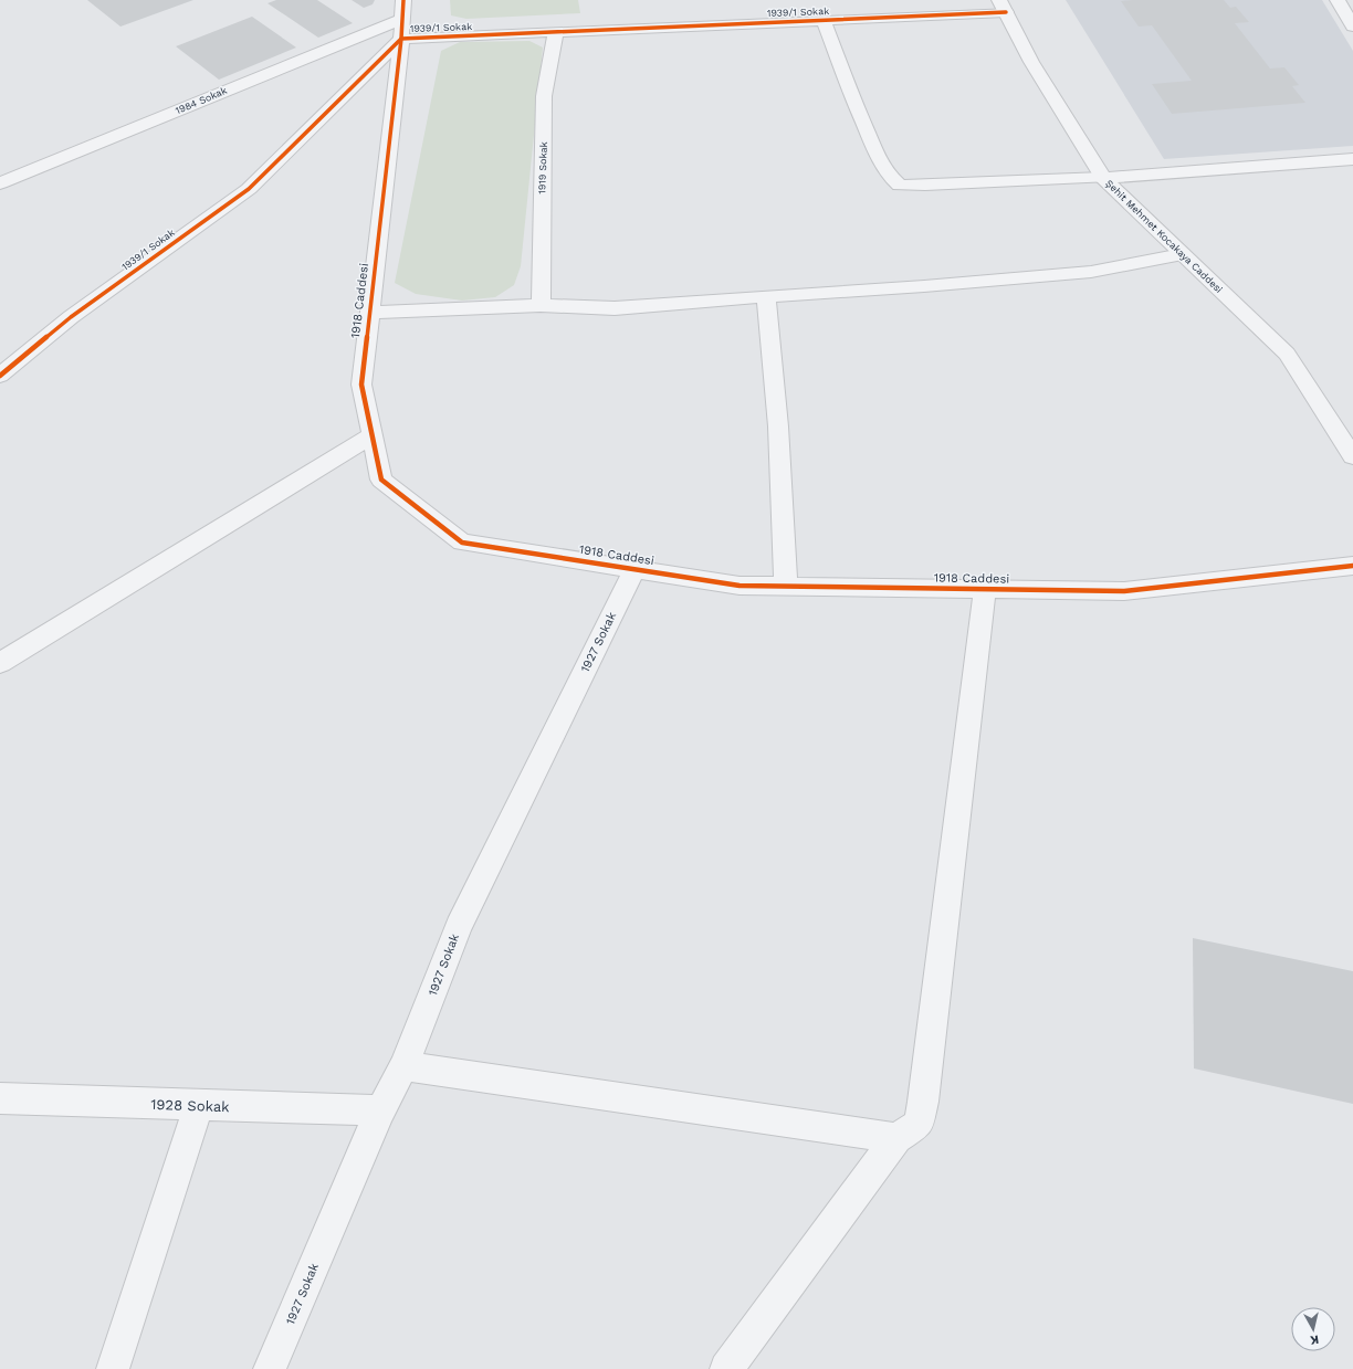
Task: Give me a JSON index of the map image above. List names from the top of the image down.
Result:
{
  "streets": {
    "street": [
      "1939/1 Sokak",
      "1984 Sokak",
      "1919 Sokak",
      "Şehit Mehmet Kocakaya Caddesi",
      "1918 Caddesi",
      "1927 Sokak",
      "1928 Sokak"
    ]
  },
  "crossings": [
    ["1939/1 Sokak", "1984 Sokak"],
    ["1939/1 Sokak", "1919 Sokak"],
    ["1939/1 Sokak", "Şehit Mehmet Kocakaya Caddesi"],
    ["1939/1 Sokak", "1918 Caddesi"],
    ["1984 Sokak", "1918 Caddesi"],
    ["1918 Caddesi", "1927 Sokak"],
    ["1927 Sokak", "1928 Sokak"]
  ],
  "north": "bottom"
}
